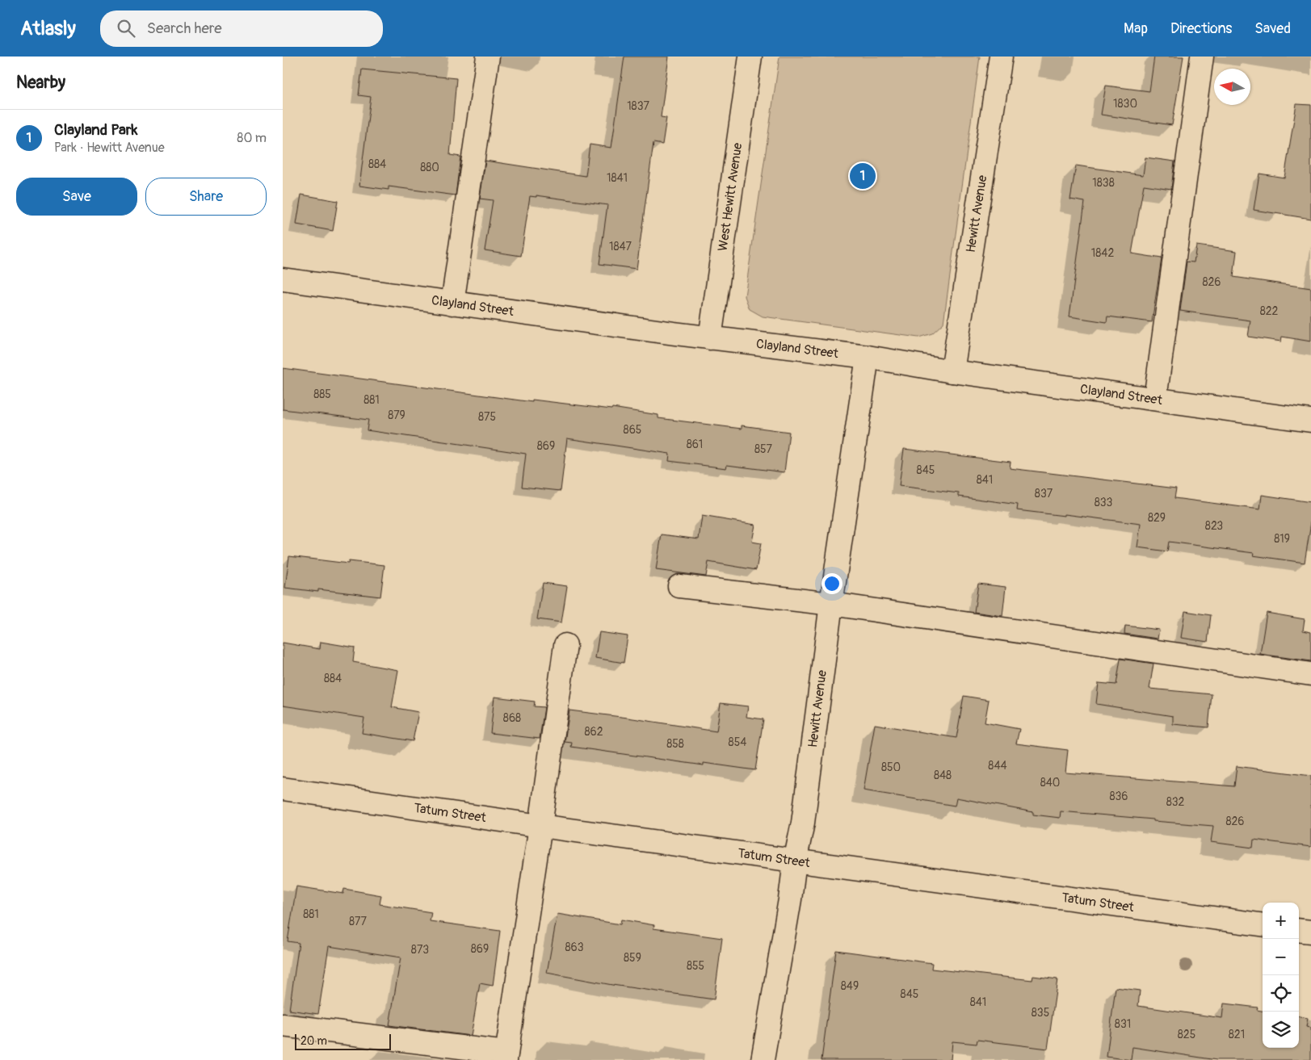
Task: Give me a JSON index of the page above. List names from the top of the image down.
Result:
{
  "streets": {
    "street": [
      "West Hewitt Avenue",
      "Hewitt Avenue",
      "Clayland Street",
      "Tatum Street"
    ]
  },
  "crossings": [
    ["West Hewitt Avenue", "Clayland Street"],
    ["Hewitt Avenue", "Clayland Street"],
    ["Hewitt Avenue", "Tatum Street"]
  ],
  "house_numbers": [
    "1830",
    "1837",
    "884",
    "880",
    "1841",
    "1838",
    "1847",
    "1842",
    "826",
    "822",
    "885",
    "881",
    "879",
    "875",
    "865",
    "861",
    "869",
    "857",
    "845",
    "841",
    "837",
    "833",
    "829",
    "823",
    "819",
    "884",
    "868",
    "862",
    "854",
    "858",
    "844",
    "850",
    "848",
    "840",
    "836",
    "832",
    "826",
    "881",
    "877",
    "863",
    "869",
    "873",
    "859",
    "855",
    "849",
    "845",
    "841",
    "835",
    "831",
    "825",
    "821"
  ],
  "scale_bar": "20 m",
  "north": "left",
  "page": {
    "header": "Atlasly",
    "search": "Search here",
    "nav": ["Map", "Directions", "Saved"],
    "heading": "Nearby",
    "list": [
      {
        "mark": "1",
        "name": "Clayland Park",
        "note": "Park · Hewitt Avenue",
        "value": "80 m"
      }
    ],
    "pins": "1",
    "buttons": ["Save", "Share"],
    "map_buttons": ["+", "−"],
    "scale": "20 m"
  }
}
